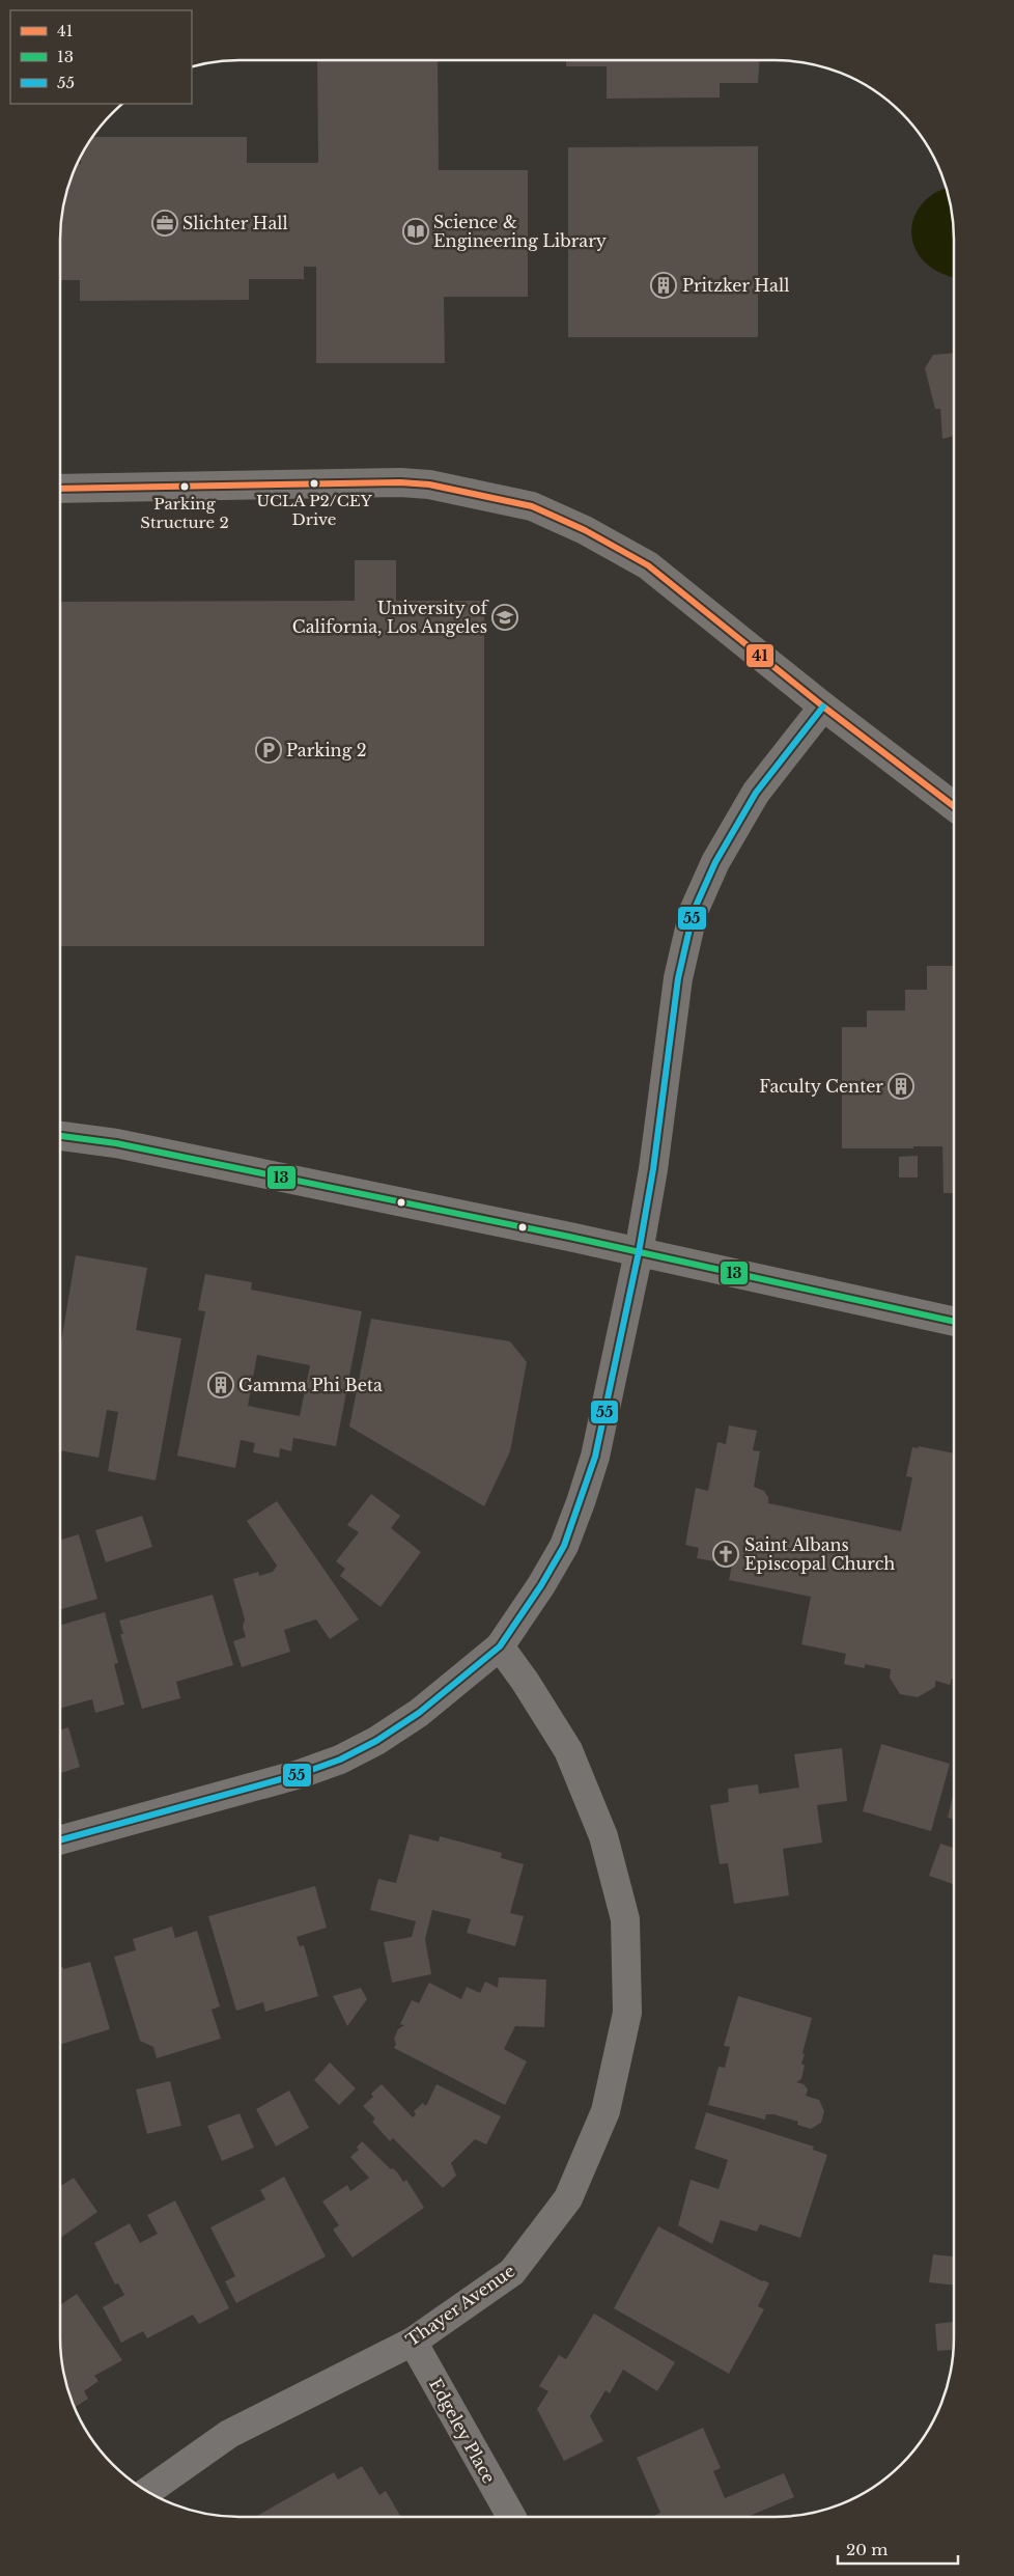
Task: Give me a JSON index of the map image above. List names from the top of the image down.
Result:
{
  "streets": {
    "street": ["Thayer Avenue", "Edgeley Place"]
  },
  "crossings": [
    ["Thayer Avenue", "Edgeley Place"]
  ],
  "places": {
    "office": ["Slichter Hall"],
    "library": ["Science & Engineering Library"],
    "building": ["Pritzker Hall", "Faculty Center", "Gamma Phi Beta"],
    "other": ["UCLA P2/CEY Drive", "Parking Structure 2"],
    "school or university": ["University of California, Los Angeles"],
    "parking": ["Parking 2"],
    "church": ["Saint Albans Episcopal Church"]
  },
  "lines": ["transit line 41", "transit line 55", "transit line 13"],
  "legend": ["41", "13", "55"],
  "scale_bar": "20 m"
}
